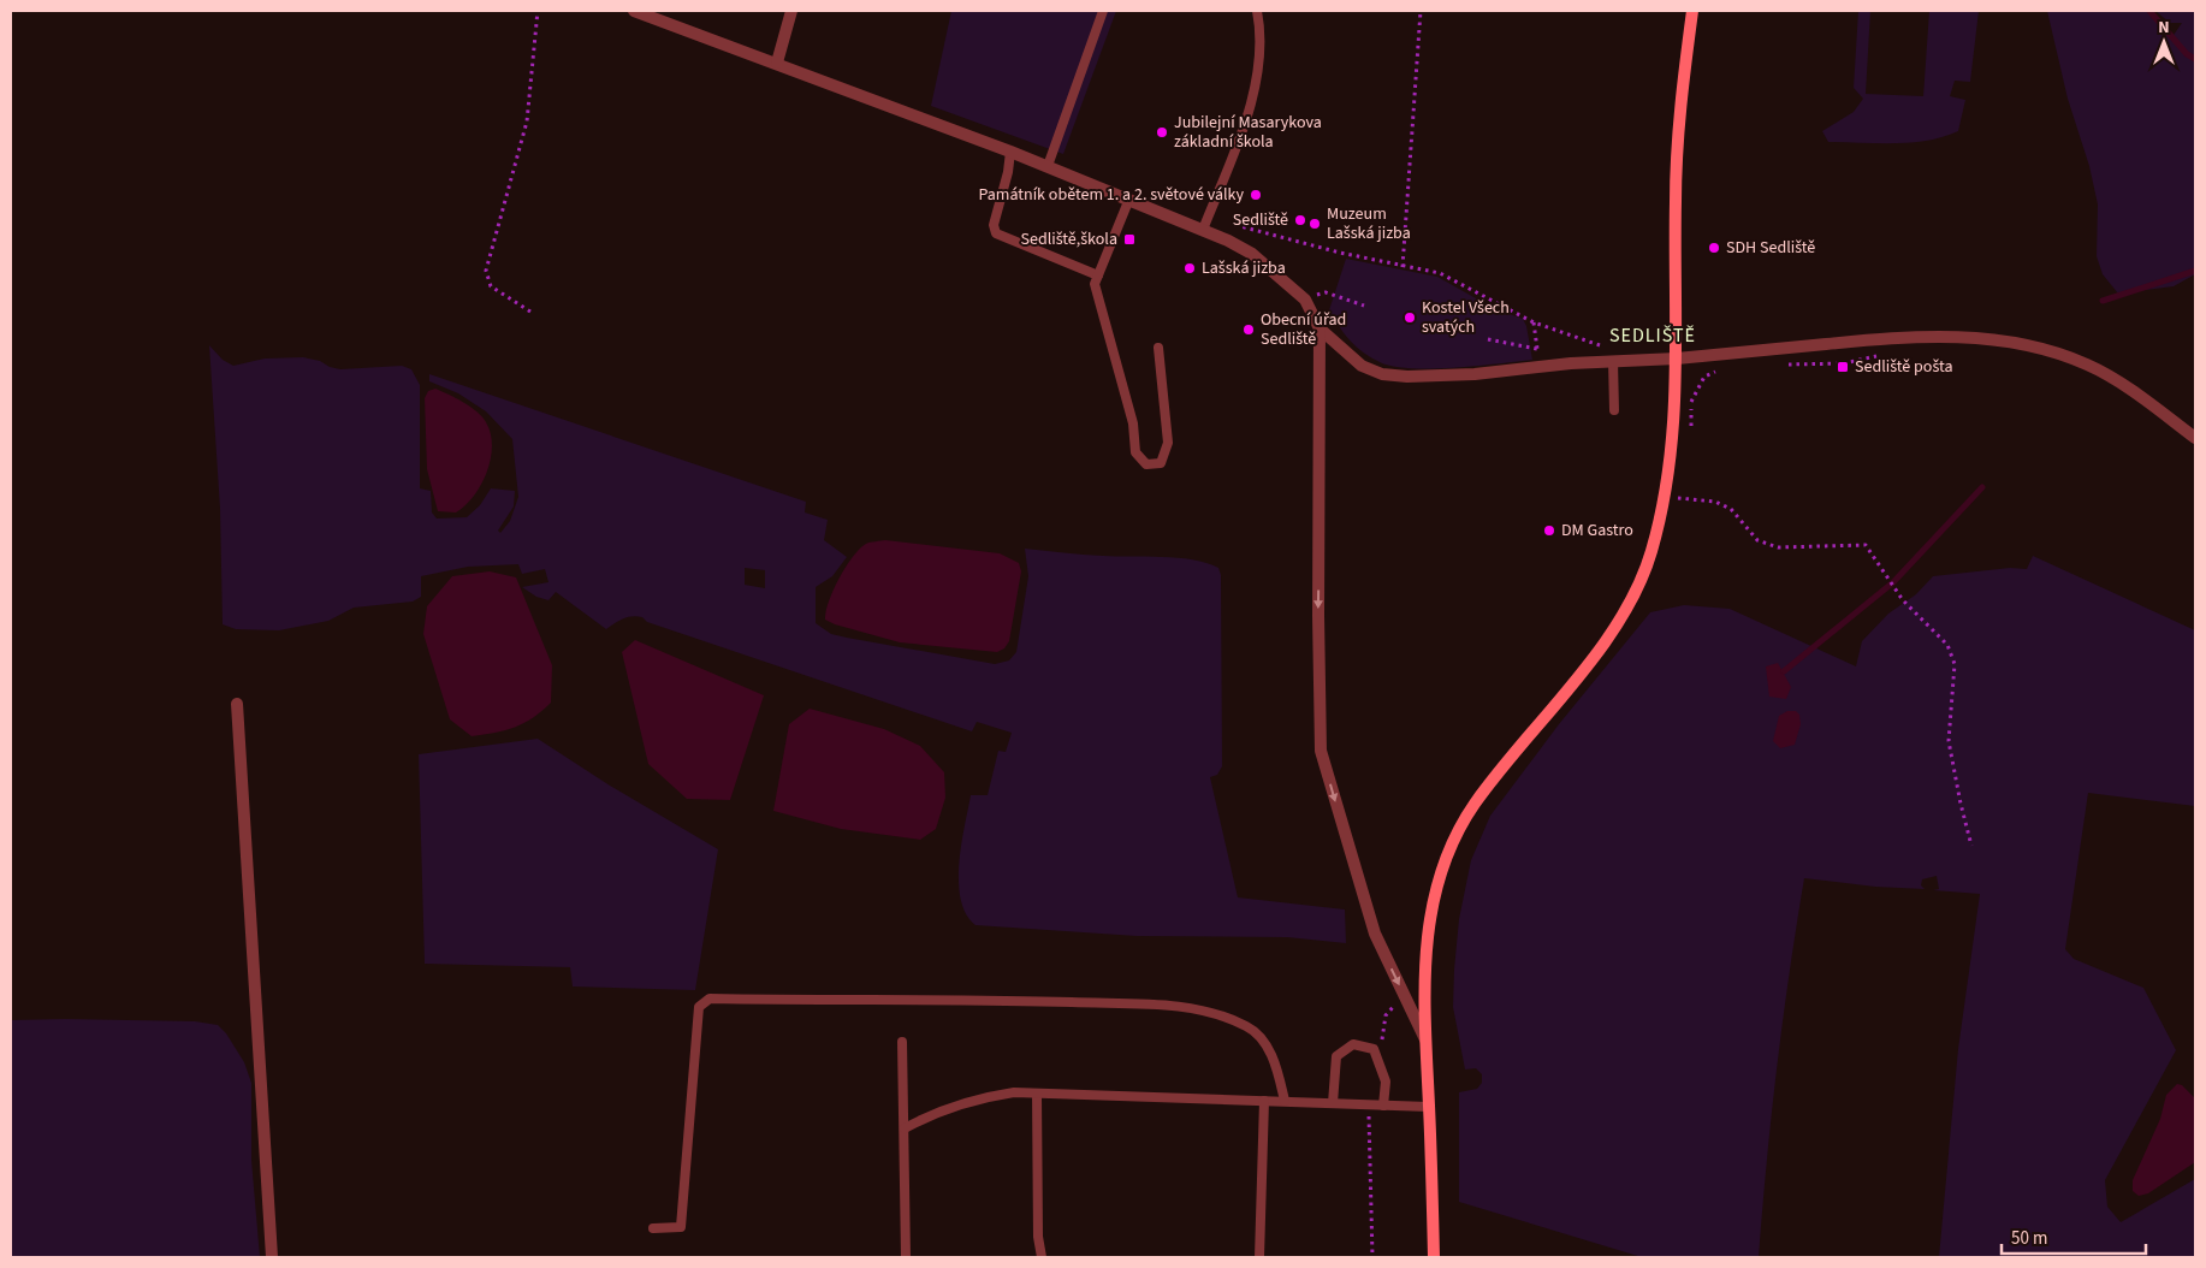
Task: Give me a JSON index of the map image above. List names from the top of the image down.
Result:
{
  "districts": ["SEDLIŠTĚ"],
  "places": {
    "other": [
      "Jubilejní Masarykova základní škola",
      "Památník obětem 1. a 2. světové války",
      "Sedliště",
      "Muzeum Lašská jizba",
      "SDH Sedliště",
      "Lašská jizba",
      "Kostel Všech svatých",
      "Obecní úřad Sedliště",
      "DM Gastro"
    ],
    "transit": ["Sedliště,škola", "Sedliště pošta"]
  },
  "scale_bar": "50 m",
  "north": "top"
}
